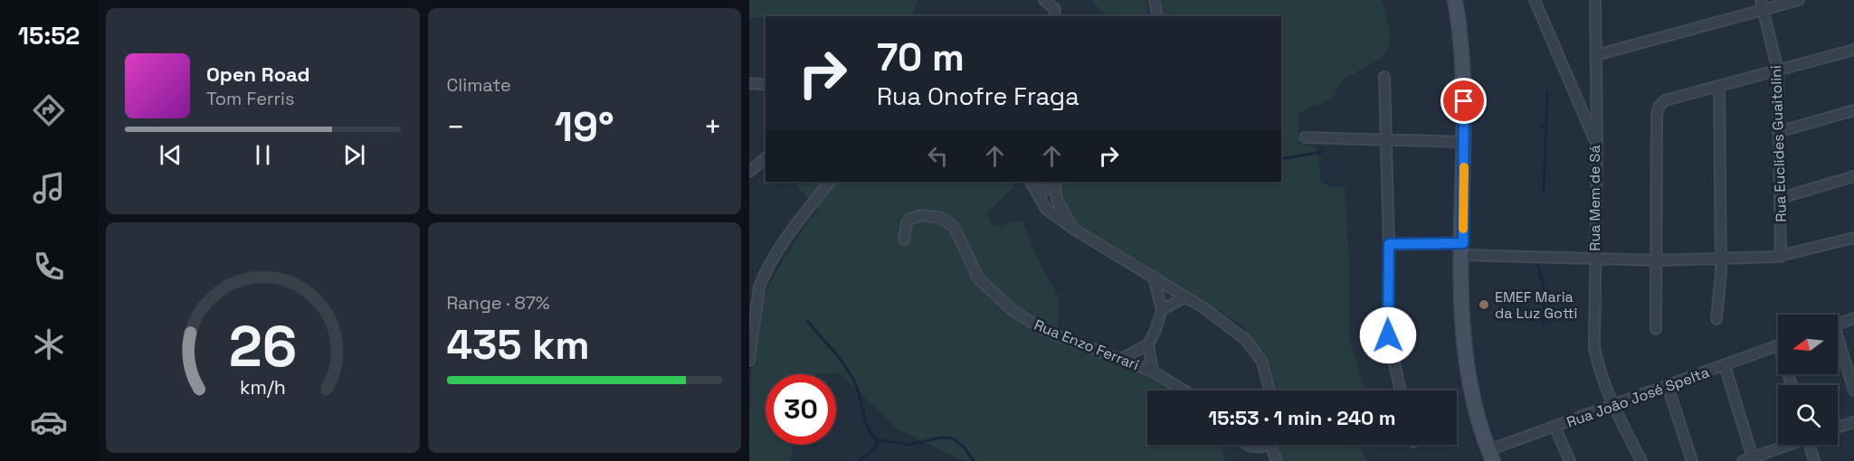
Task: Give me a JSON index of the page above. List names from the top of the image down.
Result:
{
  "streets": {
    "street": [
      "Rua Euclides Guaitolini",
      "Rua Mem de Sá",
      "Rua Enzo Ferrari",
      "Rua João José Spelta"
    ]
  },
  "crossings": [
    ["Rua Mem de Sá", "Rua João José Spelta"]
  ],
  "places": ["EMEF Maria da Luz Gotti"],
  "north": "left",
  "page": {
    "tabs": "15:52",
    "tile": [
      "Climate",
      ["Range · 87%", "435 km"]
    ],
    "turn": ["70 m", "Rua Onofre Fraga"],
    "song": ["Open Road", "Tom Ferris"],
    "heat": ["−", "19°", "+"],
    "limit": "30",
    "trip": "15:53 · 1 min · 240 m",
    "gauge": ["26", "km/h"]
  }
}
